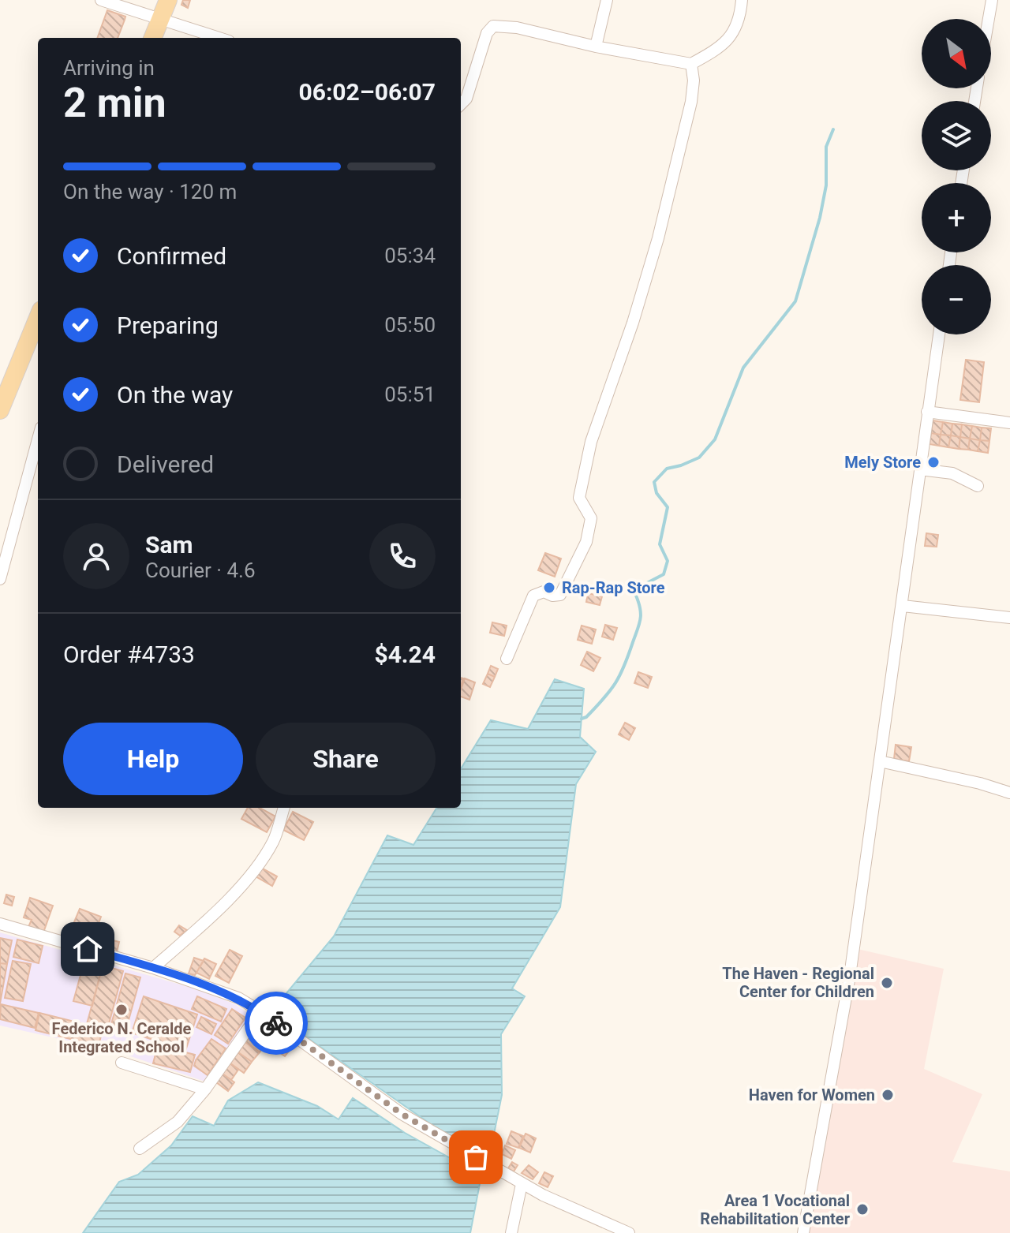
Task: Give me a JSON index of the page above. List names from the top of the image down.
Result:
{
  "places": [
    "Mely Store",
    "Rap-Rap Store",
    "The Haven - Regional Center for Children",
    "Federico N. Ceralde Integrated School",
    "Haven for Women",
    "Area 1 Vocational Rehabilitation Center"
  ],
  "north": "bottom right",
  "page": {
    "map_buttons": ["+", "−"],
    "heading": ["2 min", "Arriving in", "06:02–06:07"],
    "panel": [
      "Sam",
      "Courier · 4.6",
      "Order #4733",
      "$4.24"
    ],
    "bar": "On the way · 120 m",
    "list": [
      ["Confirmed", "05:34"],
      ["Preparing", "05:50"],
      ["On the way", "05:51"],
      "Delivered"
    ],
    "buttons": ["Help", "Share"]
  }
}
